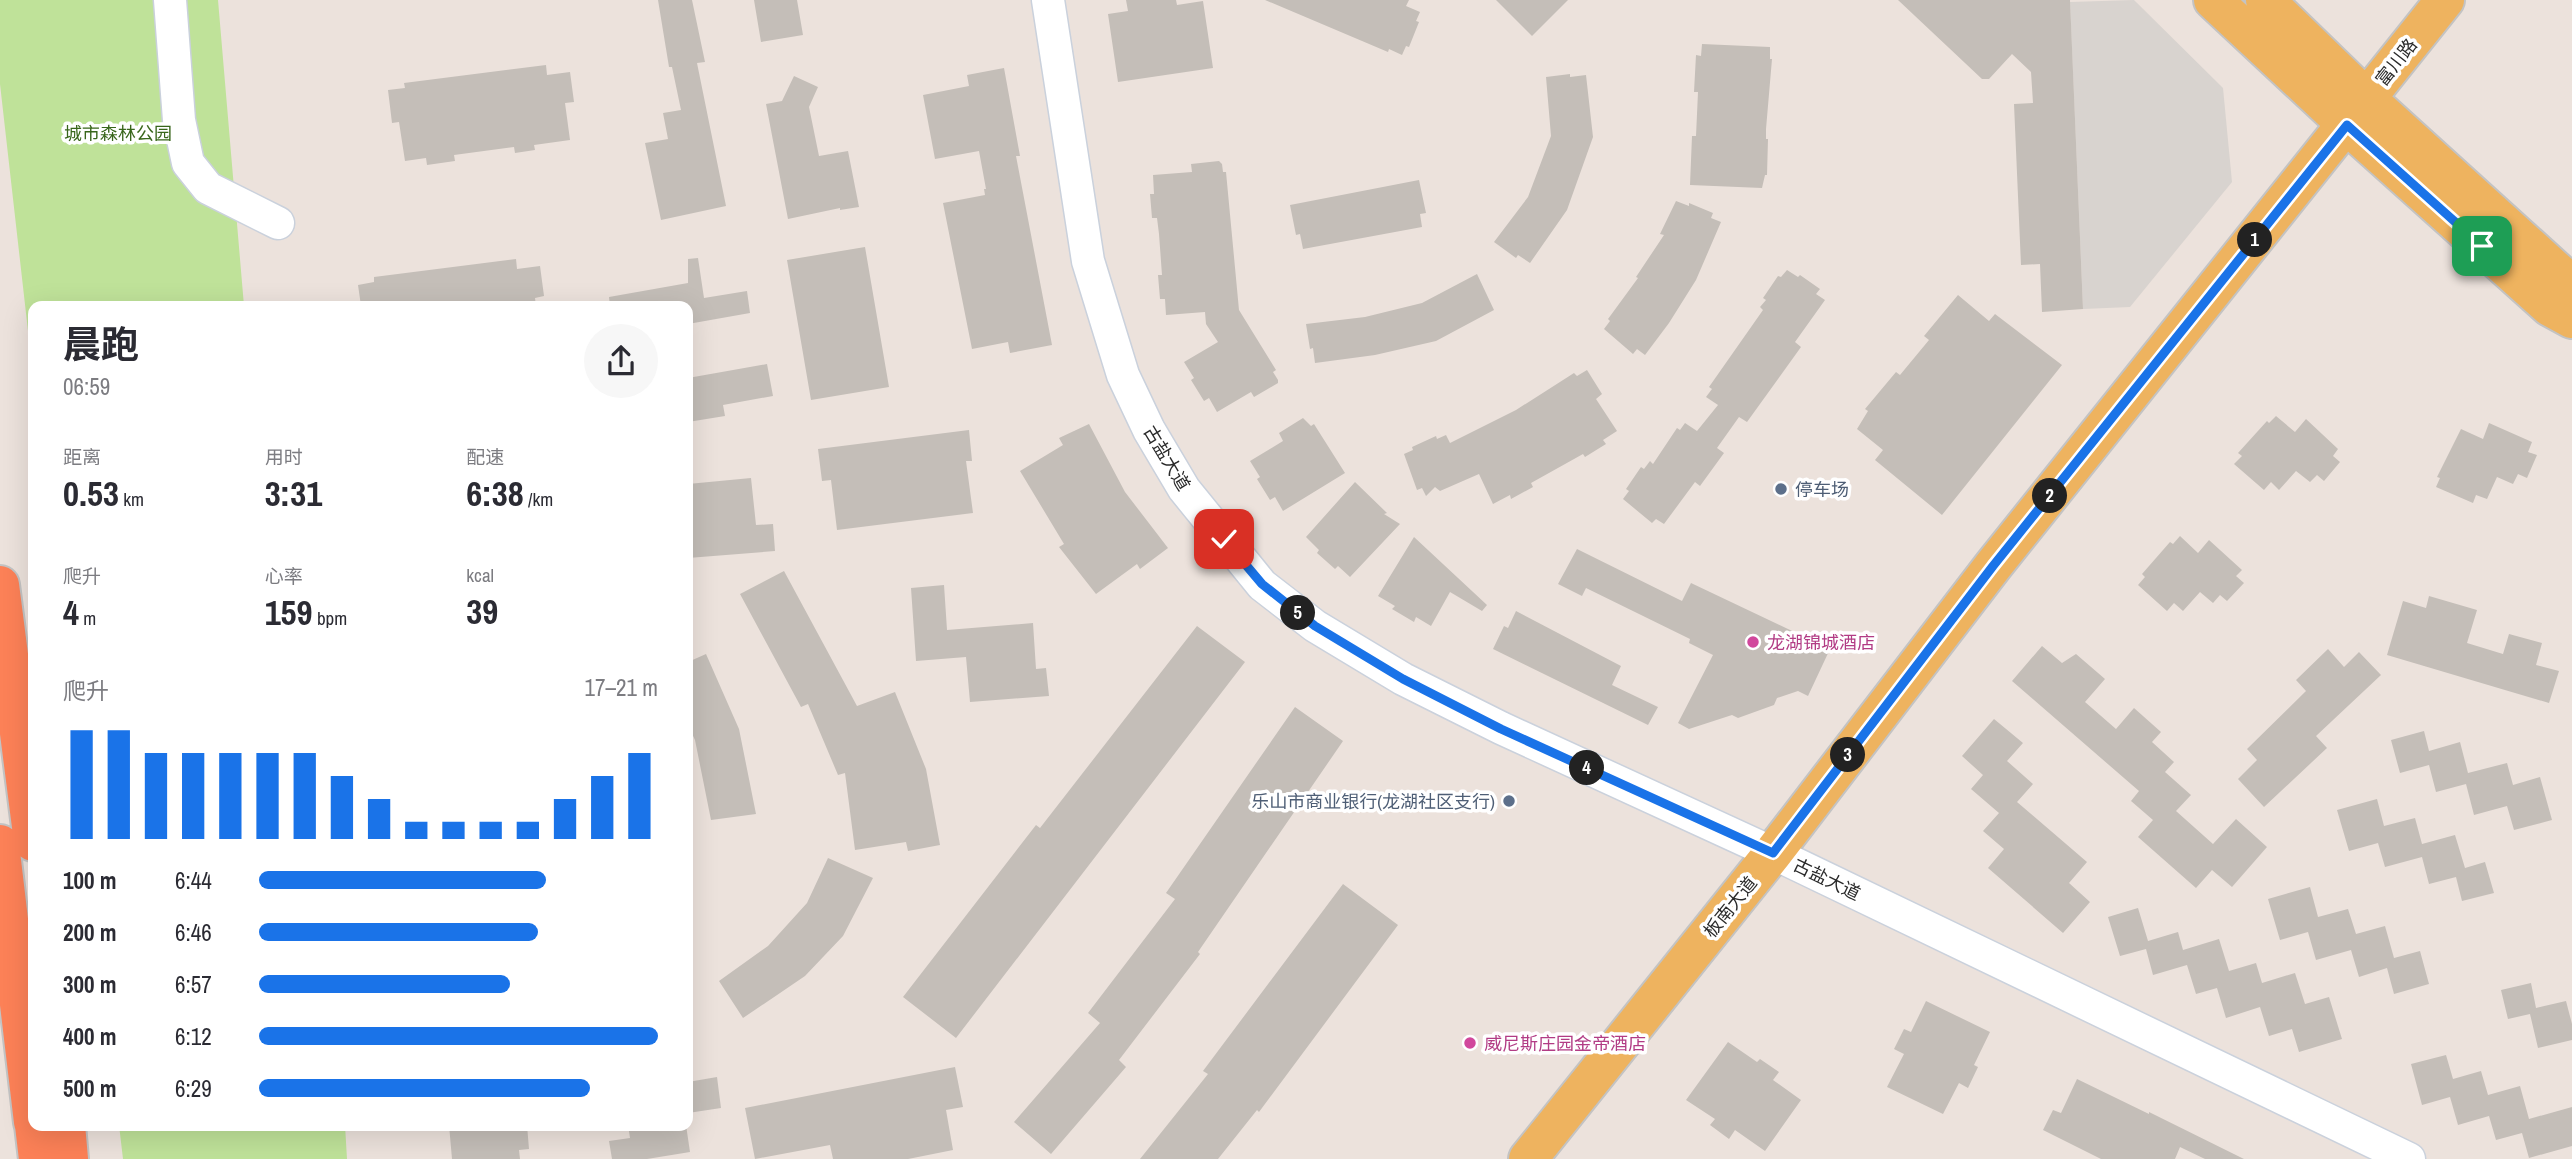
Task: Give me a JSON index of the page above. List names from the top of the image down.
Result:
{
  "streets": {
    "main road": ["富川路", "板南大道"],
    "street": ["古盐大道"]
  },
  "crossings": [
    ["富川路", "板南大道"],
    ["古盐大道", "板南大道"]
  ],
  "parks": ["城市森林公园"],
  "places": [
    "停车场",
    "龙湖锦城酒店",
    "乐山市商业银行(龙湖社区支行)",
    "威尼斯庄园金帝酒店"
  ],
  "page": {
    "pins": [
      "1",
      "2",
      "5",
      "3",
      "4"
    ],
    "heading": ["晨跑", "06:59"],
    "stats": [
      ["距离", "0.53 km"],
      ["用时", "3:31"],
      ["配速", "6:38 /km"],
      ["爬升", "4 m"],
      ["心率", "159 bpm"],
      ["kcal", "39"]
    ],
    "chart": ["爬升", "17–21 m"],
    "list": [
      {
        "name": "100 m",
        "note": "6:44"
      },
      {
        "name": "200 m",
        "note": "6:46"
      },
      {
        "name": "300 m",
        "note": "6:57"
      },
      {
        "name": "400 m",
        "note": "6:12"
      },
      {
        "name": "500 m",
        "note": "6:29"
      }
    ]
  }
}
